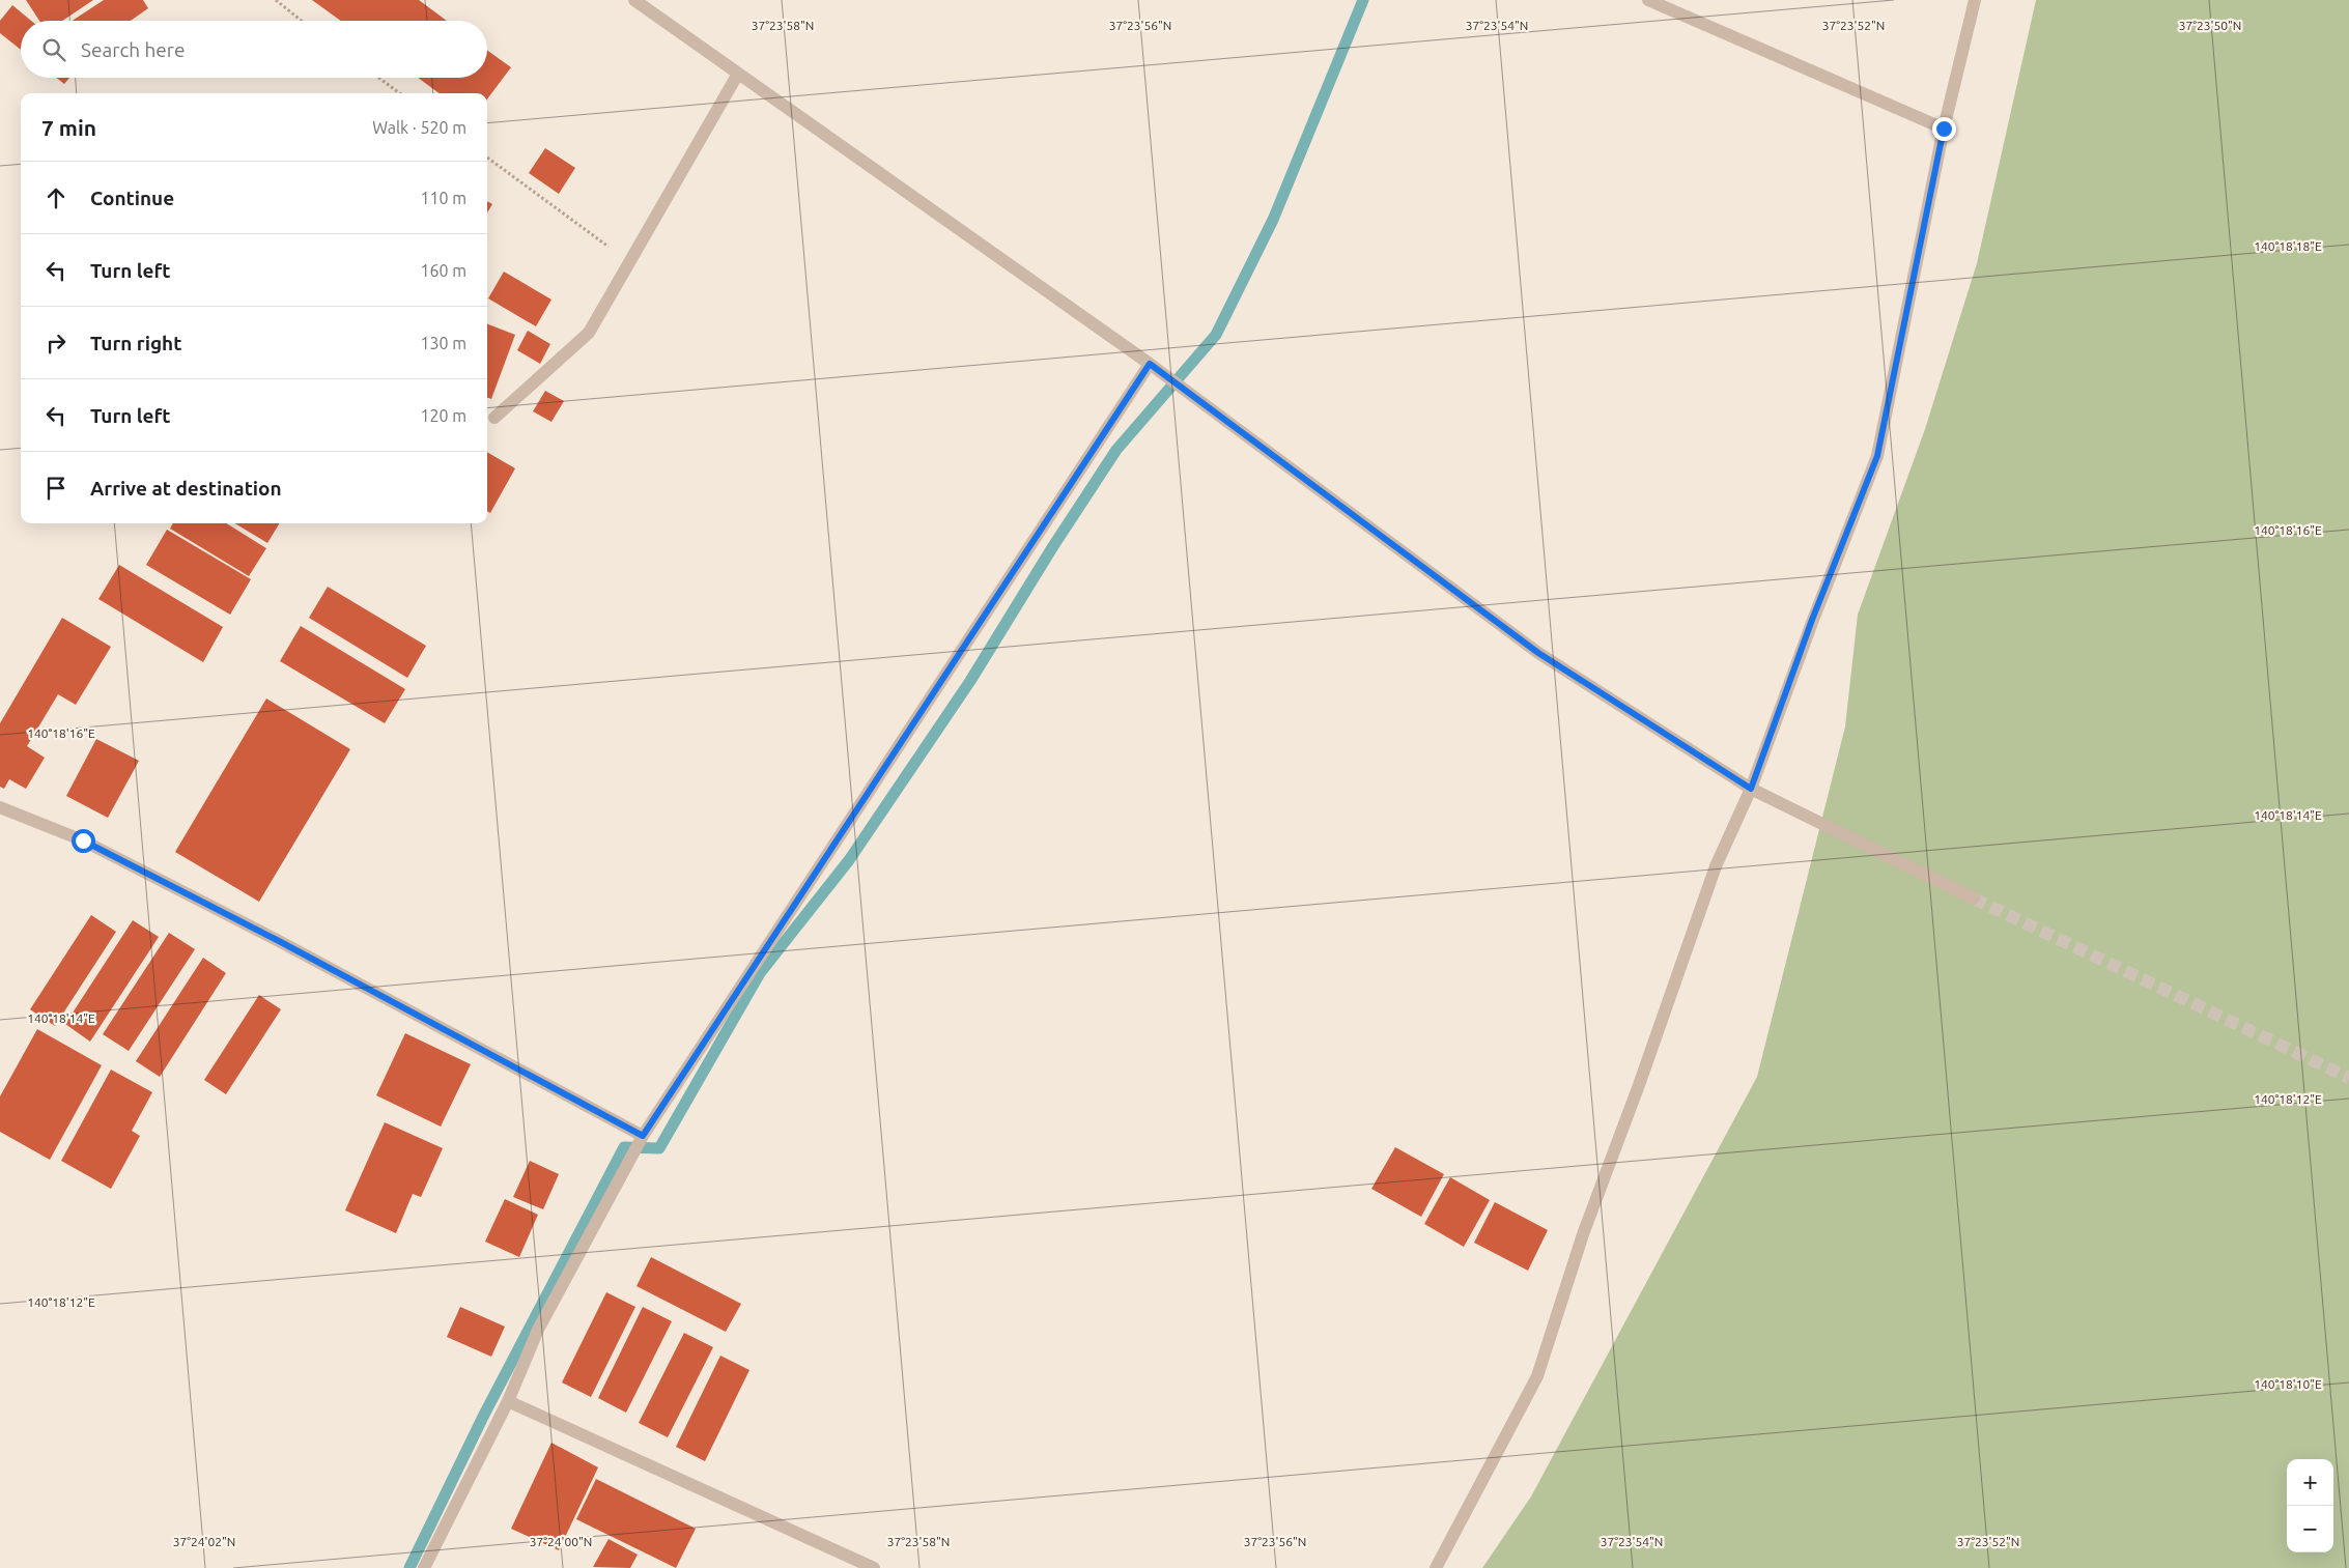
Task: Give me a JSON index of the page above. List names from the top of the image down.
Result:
{
  "page": {
    "search": "Search here",
    "heading": ["7 min", "Walk · 520 m"],
    "list": [
      ["Continue", "110 m"],
      ["Turn left", "160 m"],
      ["Turn right", "130 m"],
      ["Turn left", "120 m"],
      "Arrive at destination"
    ],
    "map_buttons": ["+", "−"]
  },
  "coordinates": [
    "37°23'58\"N",
    "37°23'56\"N",
    "37°23'54\"N",
    "37°23'52\"N",
    "37°23'50\"N",
    "140°18'18\"E",
    "140°18'16\"E",
    "140°18'14\"E",
    "140°18'12\"E",
    "140°18'10\"E",
    "37°24'02\"N",
    "37°24'00\"N"
  ]
}
